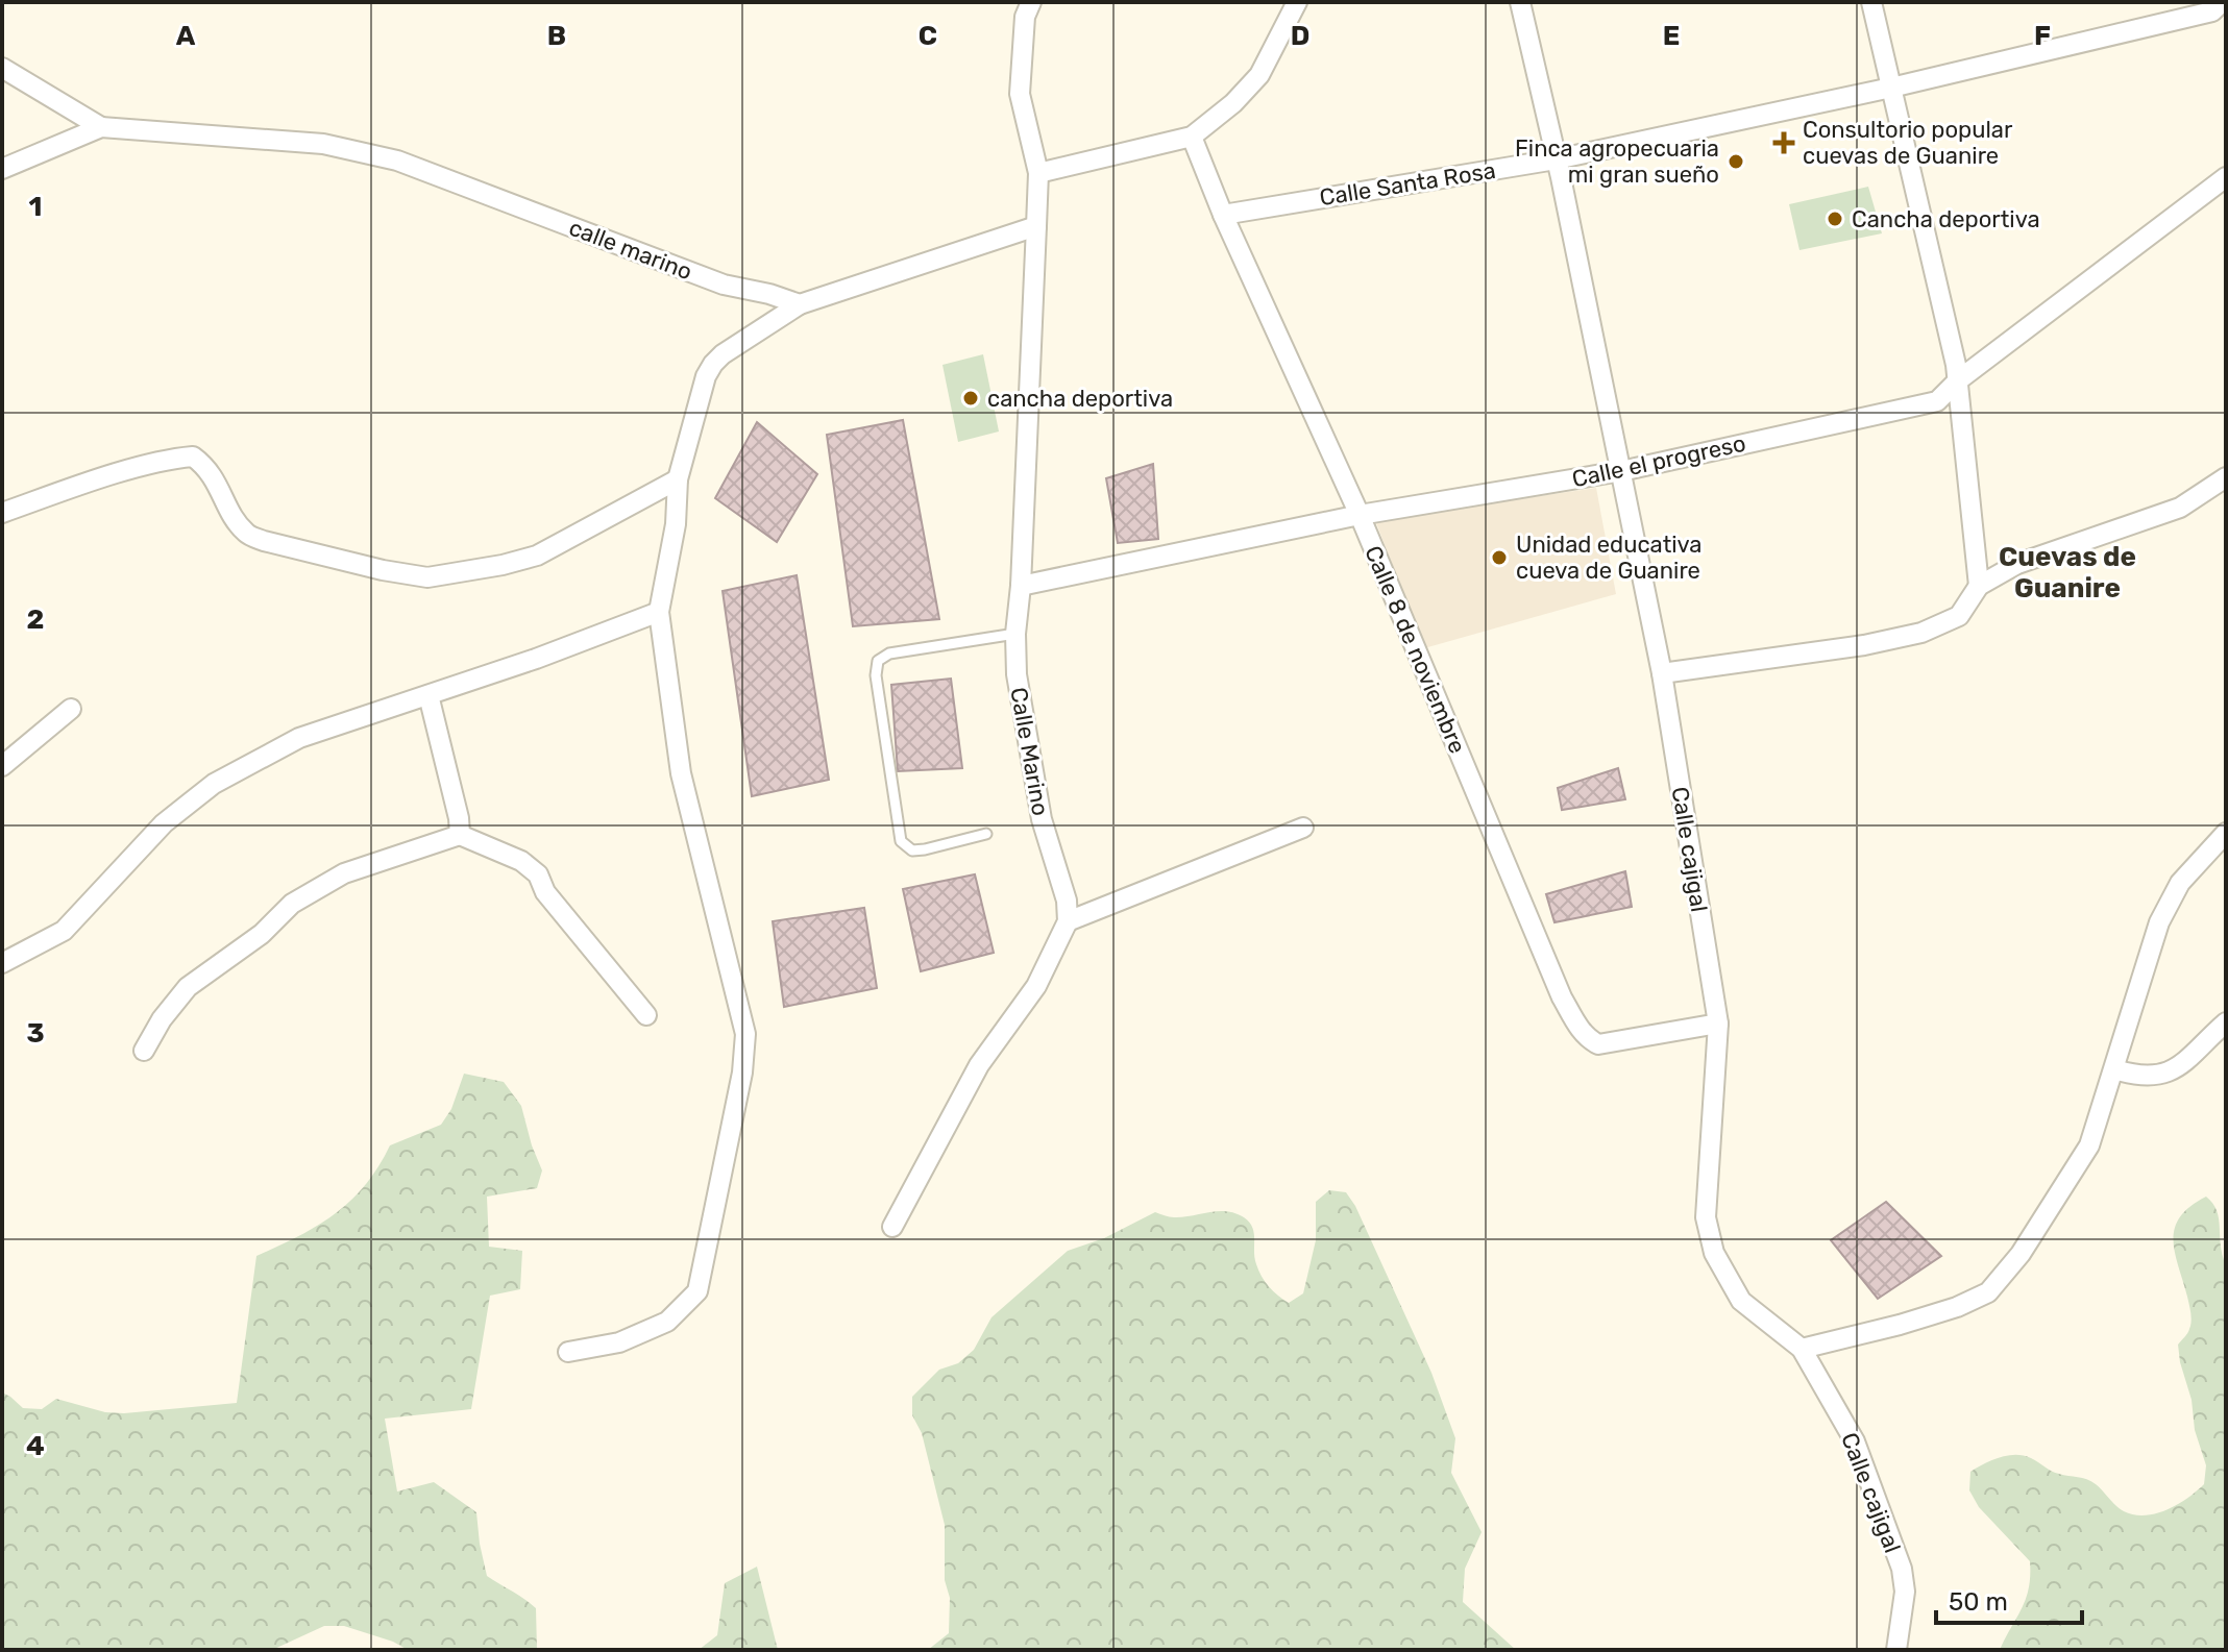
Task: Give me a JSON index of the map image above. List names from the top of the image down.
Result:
{
  "streets": {
    "street": [
      "Calle Santa Rosa",
      "calle marino",
      "Calle el progreso",
      "Calle 8 de noviembre",
      "Calle Marino",
      "Calle cajigal"
    ]
  },
  "crossings": [
    ["Calle Santa Rosa", "Calle 8 de noviembre"],
    ["Calle Santa Rosa", "Calle cajigal"],
    ["Calle el progreso", "Calle 8 de noviembre"],
    ["Calle el progreso", "Calle Marino"],
    ["Calle el progreso", "Calle cajigal"],
    ["Calle 8 de noviembre", "Calle cajigal"]
  ],
  "districts": ["Cuevas de Guanire"],
  "places": {
    "health": ["Consultorio popular cuevas de Guanire"],
    "other": [
      "Finca agropecuaria mi gran sueño",
      "Cancha deportiva",
      "cancha deportiva",
      "Unidad educativa cueva de Guanire"
    ]
  },
  "scale_bar": "50 m",
  "grid": {
    "columns": [
      "A",
      "B",
      "C",
      "D",
      "E",
      "F"
    ],
    "rows": [
      "1",
      "2",
      "3",
      "4"
    ]
  }
}
